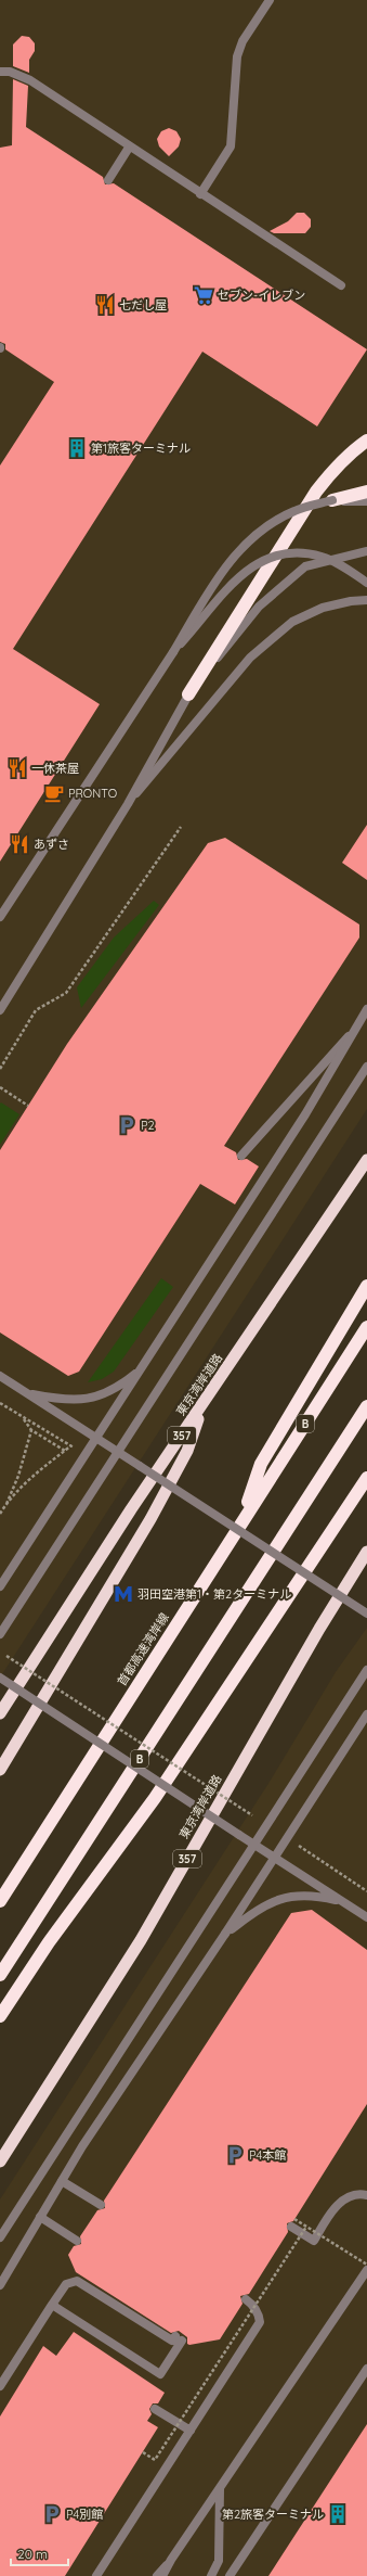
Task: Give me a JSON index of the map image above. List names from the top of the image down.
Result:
{
  "streets": {
    "highway": [
      "東京湾岸道路",
      "B",
      "357",
      "首都高速湾岸線"
    ]
  },
  "places": {
    "supermarket": ["セブン-イレブン"],
    "restaurant": ["七だし屋", "一休茶屋", "あずさ"],
    "building": ["第1旅客ターミナル", "第2旅客ターミナル"],
    "cafe": ["PRONTO"],
    "parking": ["P2", "P4本館", "P4別館"],
    "metro station": ["羽田空港第1・第2ターミナル"]
  },
  "scale_bar": "20 m"
}
